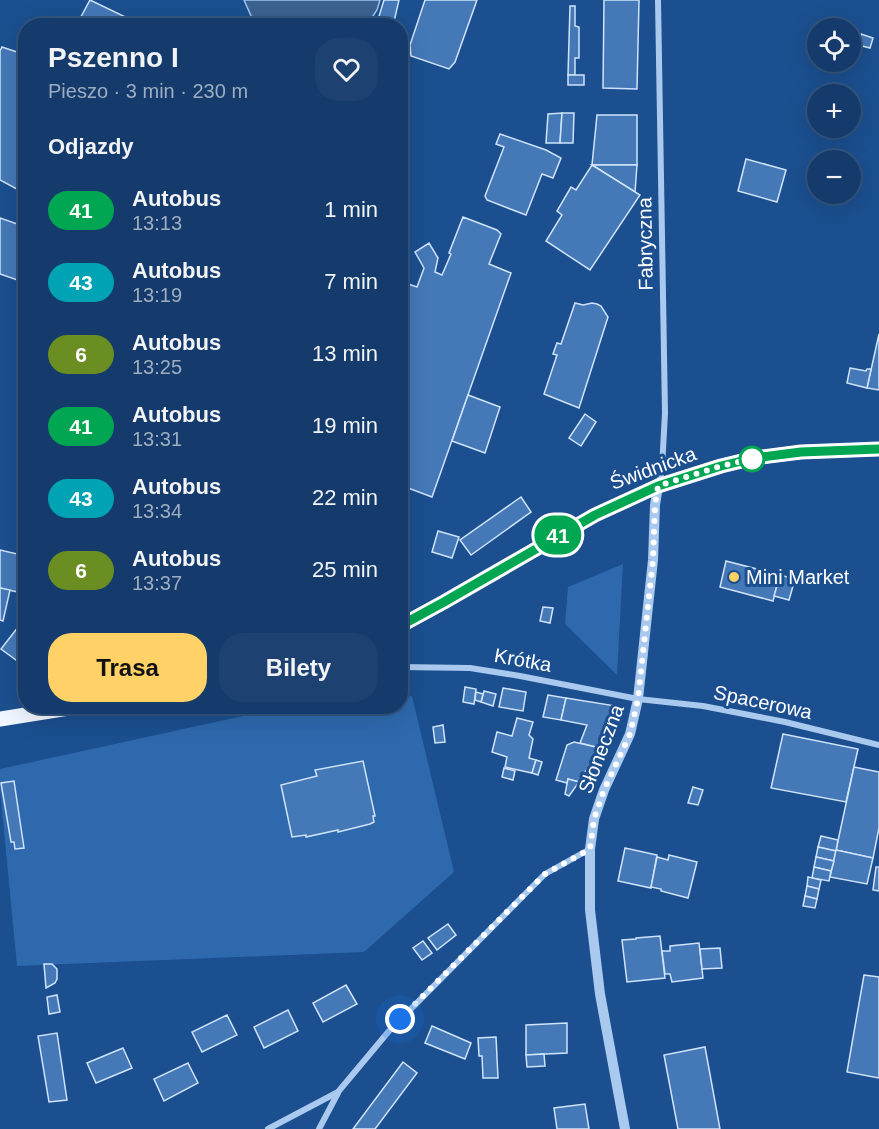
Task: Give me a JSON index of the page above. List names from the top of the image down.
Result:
{
  "streets": {
    "main road": ["Świdnicka"],
    "street": [
      "Fabryczna",
      "Krótka",
      "Spacerowa",
      "Słoneczna"
    ]
  },
  "crossings": [
    ["Fabryczna", "Świdnicka"],
    ["Fabryczna", "Słoneczna"],
    ["Świdnicka", "Słoneczna"],
    ["Krótka", "Spacerowa"],
    ["Krótka", "Słoneczna"],
    ["Spacerowa", "Słoneczna"]
  ],
  "places": ["Mini Market"],
  "lines": ["bus line 41"],
  "page": {
    "on_map": "41",
    "map_buttons": ["+", "−"],
    "heading": [
      ["Pszenno I", "Pieszo · 3 min · 230 m"],
      "Odjazdy"
    ],
    "list": [
      {
        "mark": "41",
        "name": "Autobus",
        "note": "13:13",
        "value": "1 min"
      },
      {
        "mark": "43",
        "name": "Autobus",
        "note": "13:19",
        "value": "7 min"
      },
      {
        "mark": "6",
        "name": "Autobus",
        "note": "13:25",
        "value": "13 min"
      },
      {
        "mark": "41",
        "name": "Autobus",
        "note": "13:31",
        "value": "19 min"
      },
      {
        "mark": "43",
        "name": "Autobus",
        "note": "13:34",
        "value": "22 min"
      },
      {
        "mark": "6",
        "name": "Autobus",
        "note": "13:37",
        "value": "25 min"
      }
    ],
    "buttons": ["Trasa", "Bilety"]
  }
}
